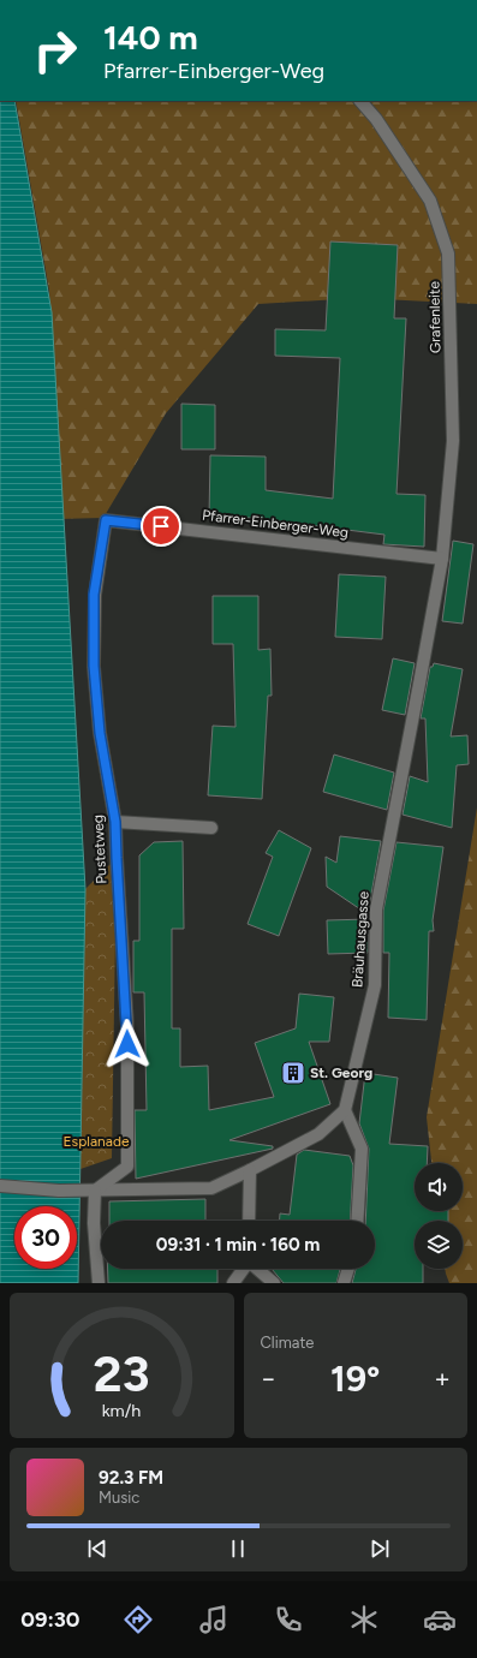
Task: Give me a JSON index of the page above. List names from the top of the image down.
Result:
{
  "streets": {
    "street": [
      "Grafenleite",
      "Pfarrer-Einberger-Weg",
      "Pustetweg",
      "Bräuhausgasse"
    ]
  },
  "crossings": [
    ["Grafenleite", "Pfarrer-Einberger-Weg"],
    ["Grafenleite", "Bräuhausgasse"],
    ["Pfarrer-Einberger-Weg", "Pustetweg"],
    ["Pfarrer-Einberger-Weg", "Bräuhausgasse"]
  ],
  "parks": ["Esplanade"],
  "places": {
    "building": ["St. Georg"]
  },
  "page": {
    "turn": ["140 m", "Pfarrer-Einberger-Weg"],
    "limit": "30",
    "trip": "09:31 · 1 min · 160 m",
    "tile": "Climate",
    "heat": ["−", "19°", "+"],
    "song": ["92.3 FM", "Music"],
    "tabs": "09:30",
    "gauge": ["23", "km/h"]
  }
}
